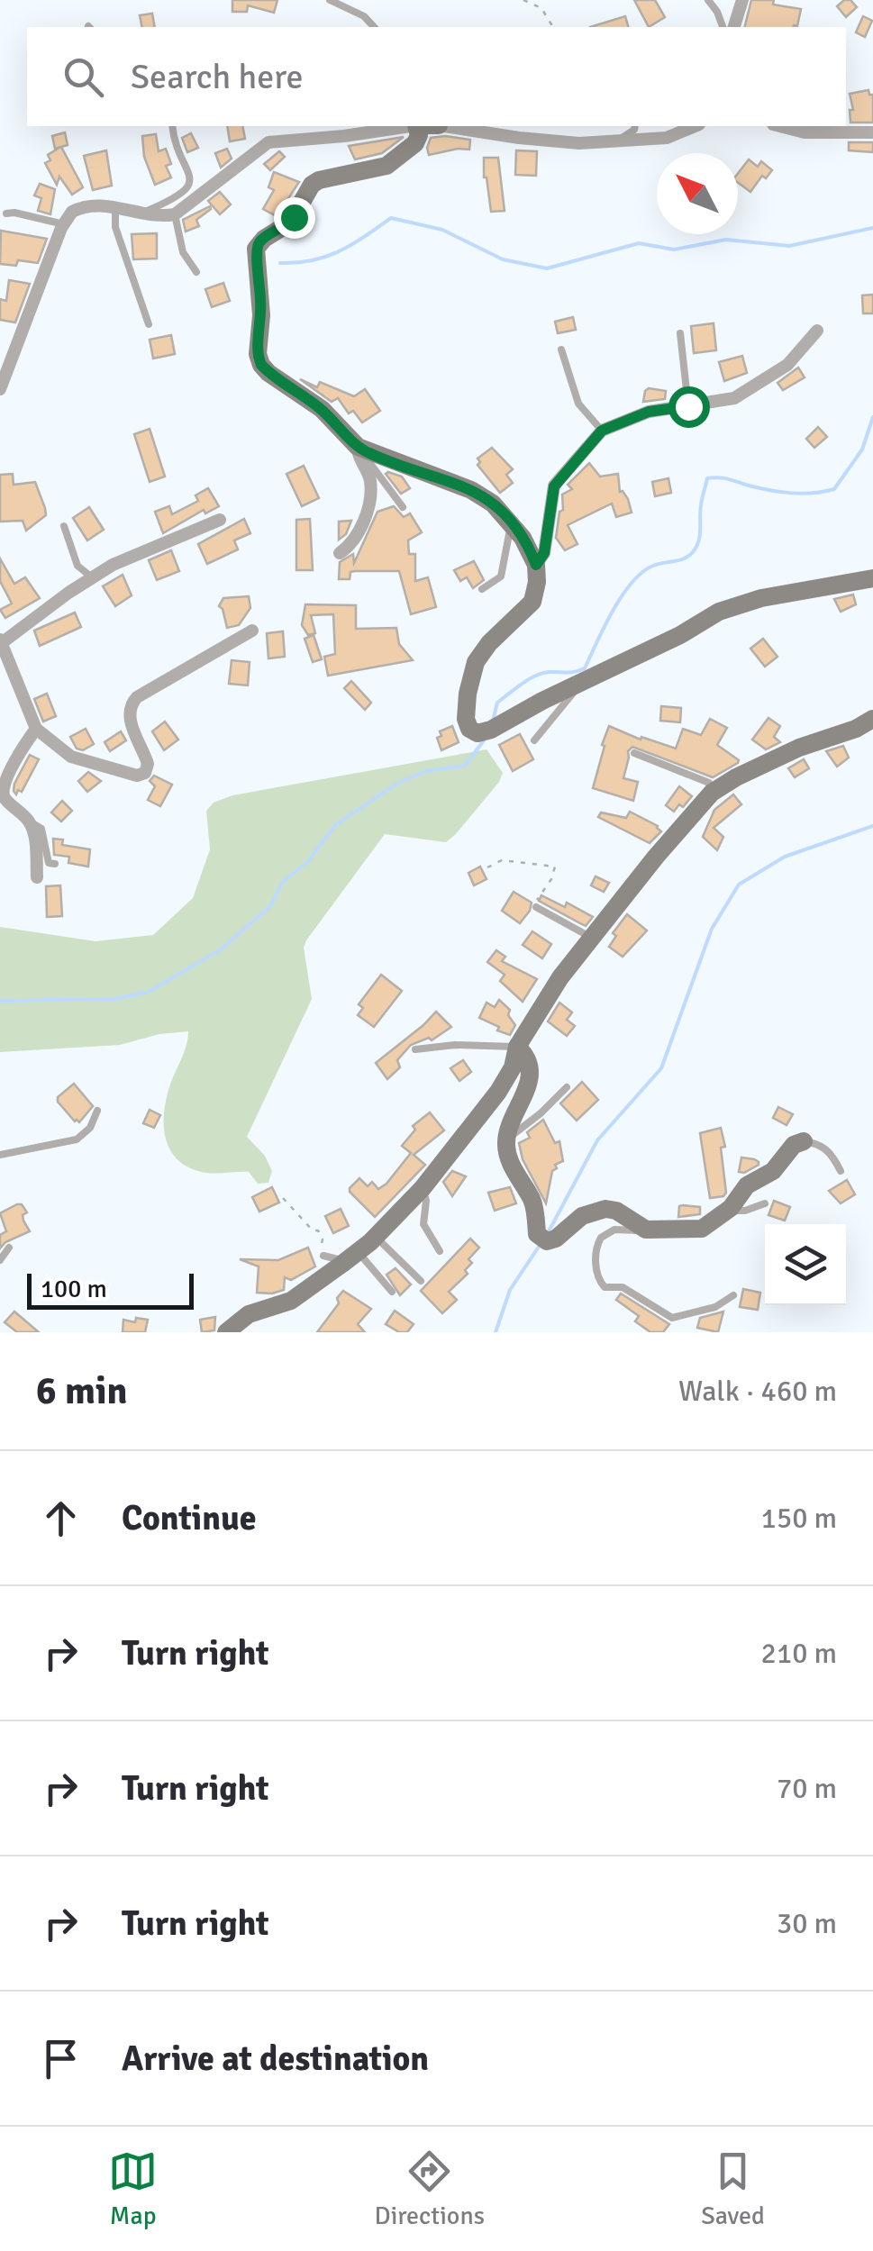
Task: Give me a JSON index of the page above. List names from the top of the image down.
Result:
{
  "scale_bar": "100 m",
  "north": "top left",
  "page": {
    "search": "Search here",
    "scale": "100 m",
    "heading": ["6 min", "Walk · 460 m"],
    "list": [
      ["Continue", "150 m"],
      ["Turn right", "210 m"],
      ["Turn right", "70 m"],
      ["Turn right", "30 m"],
      "Arrive at destination"
    ],
    "nav": ["Map", "Directions", "Saved"]
  }
}
